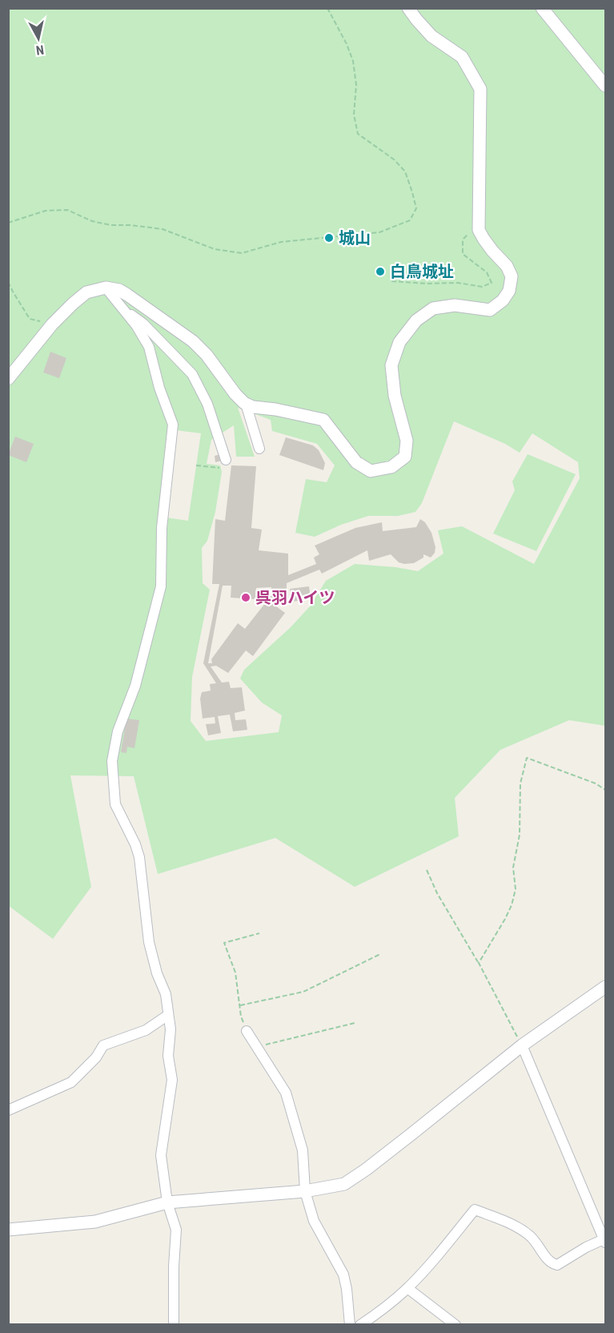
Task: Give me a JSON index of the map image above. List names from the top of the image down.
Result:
{
  "places": ["城山", "白鳥城址", "呉羽ハイツ"],
  "north": "bottom"
}
